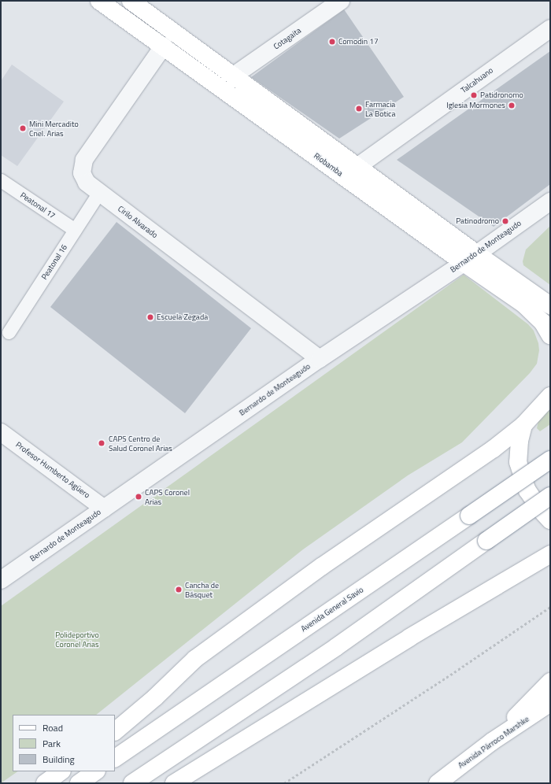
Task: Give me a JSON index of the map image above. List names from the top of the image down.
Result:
{
  "streets": {
    "main road": ["Riobamba", "Avenida General Savio", "Avenida Párroco Marshke"],
    "street": [
      "Cotagaita",
      "Talcahuano",
      "Peatonal 17",
      "Cirilo Alvarado",
      "Bernardo de Monteagudo",
      "Peatonal 16",
      "Profesor Humberto Agüero"
    ]
  },
  "crossings": [
    ["Cotagaita", "Riobamba"],
    ["Talcahuano", "Riobamba"],
    ["Riobamba", "Cirilo Alvarado"],
    ["Riobamba", "Bernardo de Monteagudo"],
    ["Peatonal 17", "Peatonal 16"],
    ["Cirilo Alvarado", "Bernardo de Monteagudo"],
    ["Cirilo Alvarado", "Peatonal 16"],
    ["Bernardo de Monteagudo", "Profesor Humberto Agüero"]
  ],
  "parks": ["Polideportivo Coronel Arias"],
  "places": [
    "Comodin 17",
    "Patidronomo",
    "Iglesia Mormones",
    "Farmacia La Botica",
    "Mini Mercadito Cnel. Arias",
    "Patinodromo",
    "Escuela Zegada",
    "CAPS Centro de Salud Coronel Arias",
    "CAPS Coronel Arias",
    "Cancha de Básquet"
  ],
  "legend": ["Road", "Park", "Building"]
}
